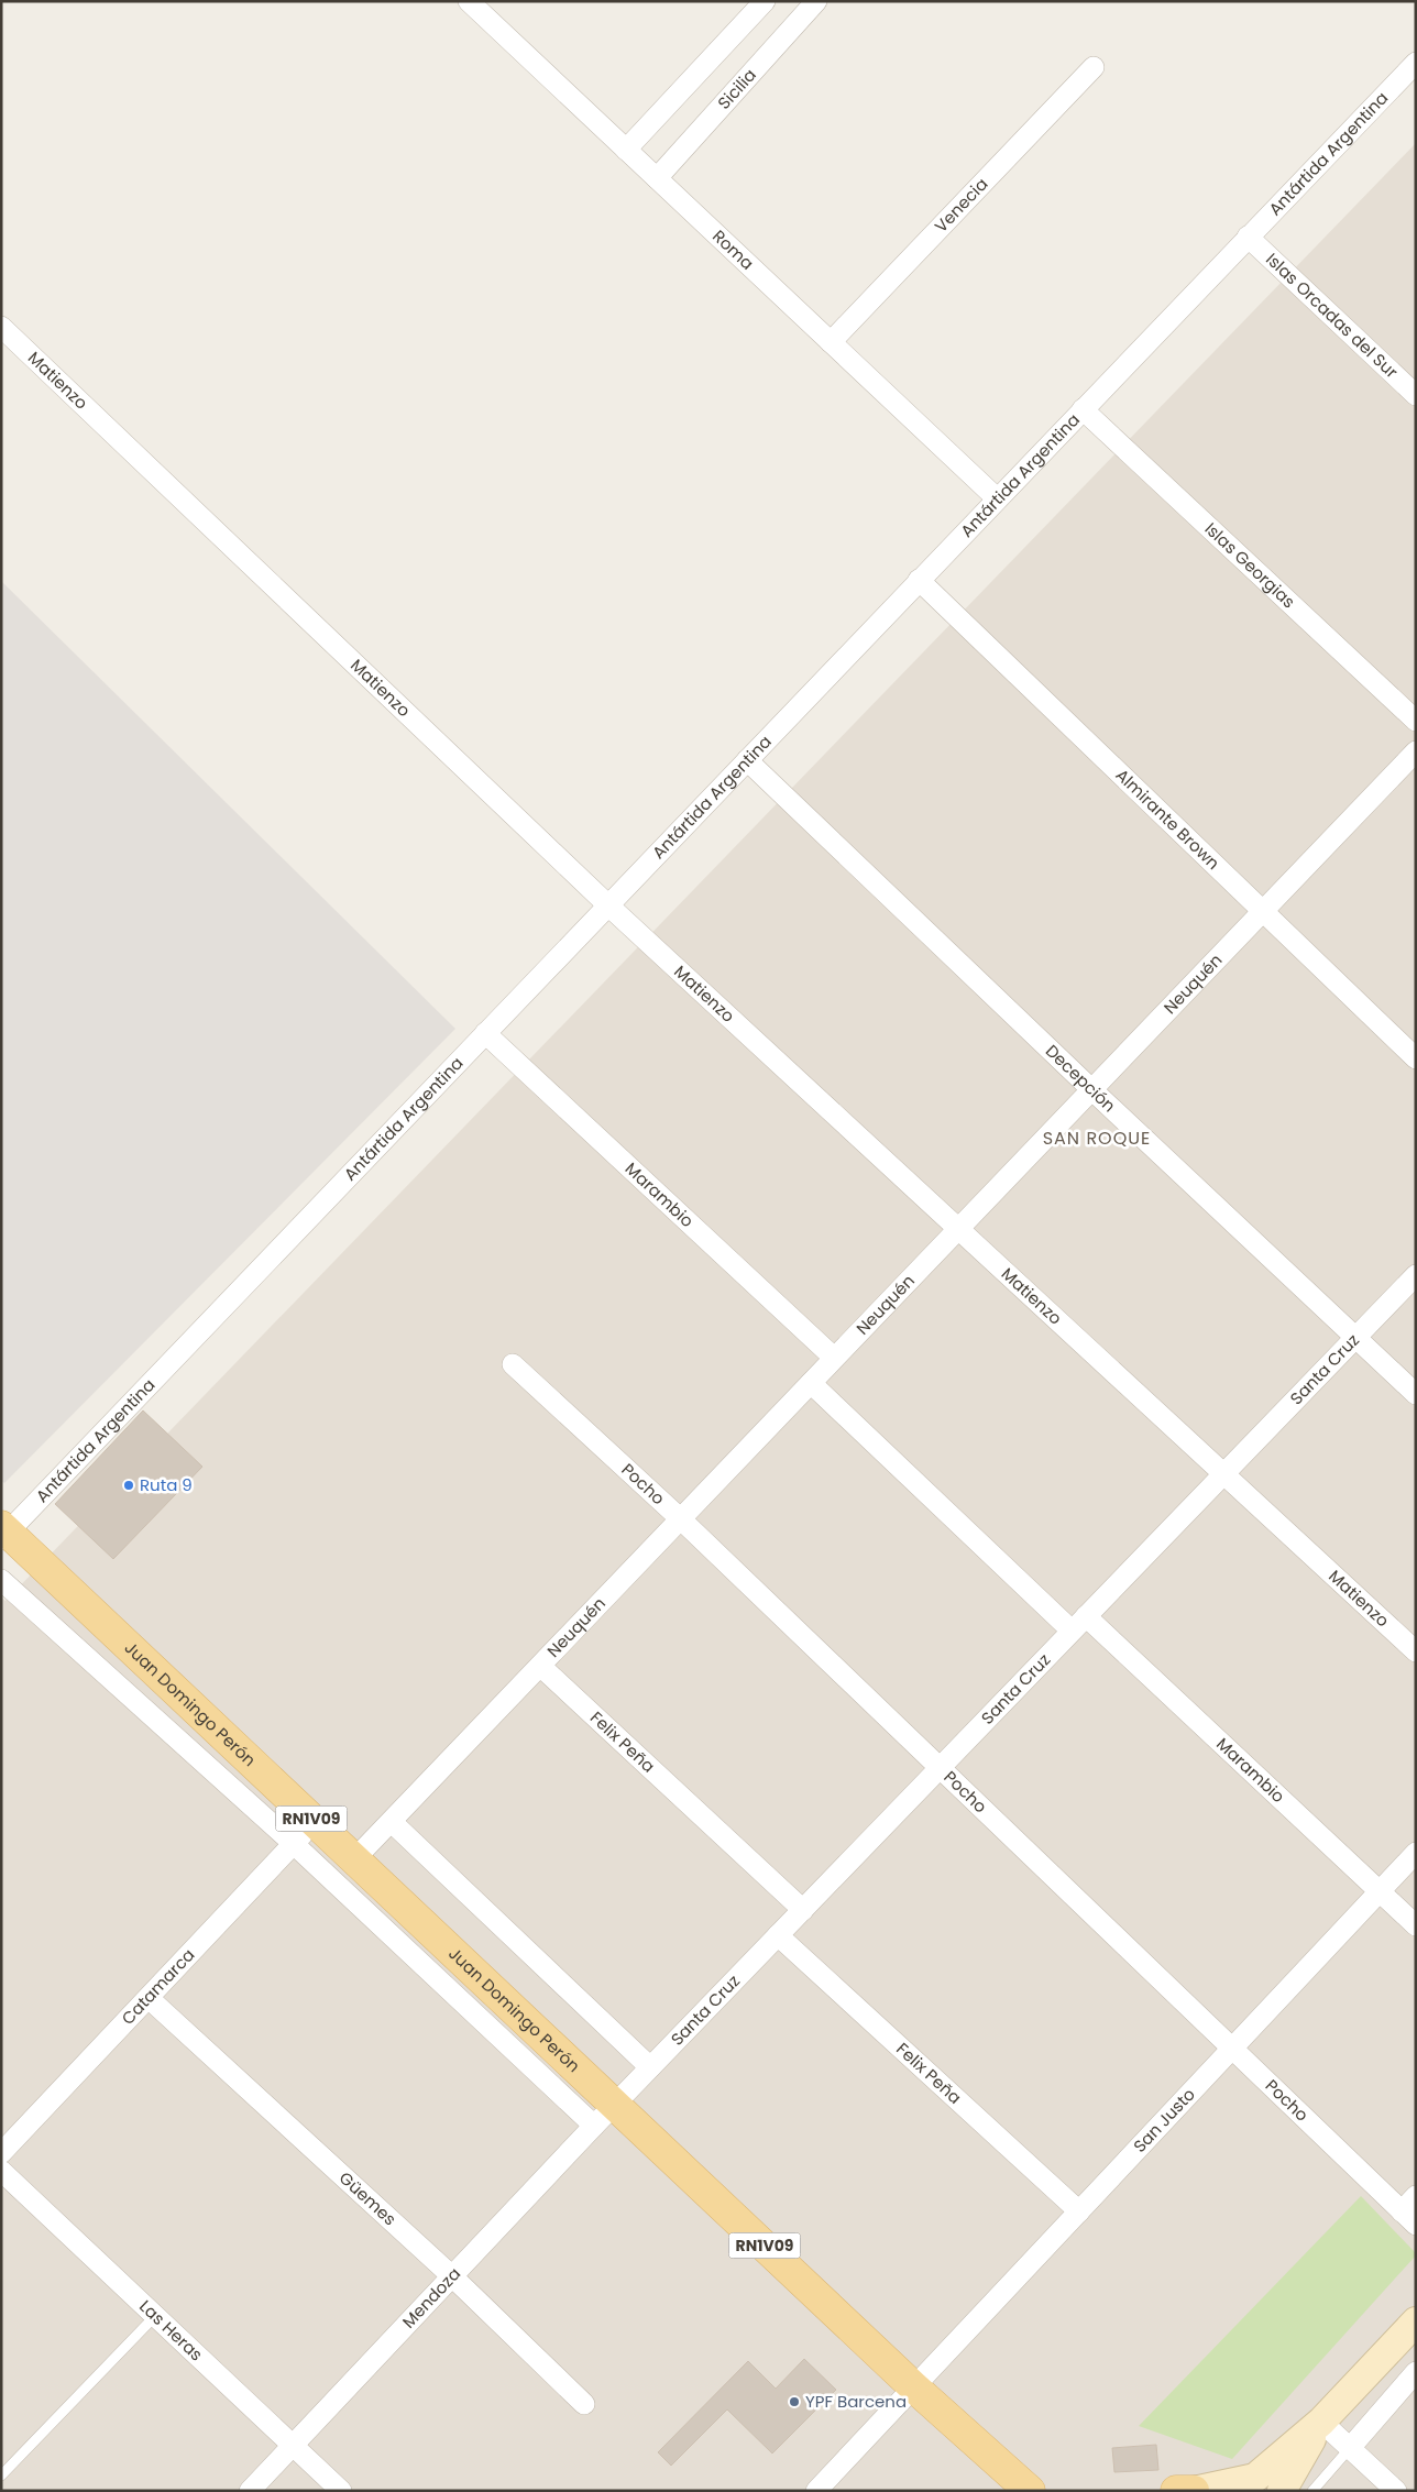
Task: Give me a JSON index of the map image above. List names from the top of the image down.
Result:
{
  "streets": {
    "main road": ["Juan Domingo Perón", "RN1V09"],
    "street": [
      "Sicilia",
      "Antártida Argentina",
      "Venecia",
      "Roma",
      "Islas Orcadas del Sur",
      "Matienzo",
      "Islas Georgias",
      "Almirante Brown",
      "Neuquén",
      "Decepción",
      "Marambio",
      "Santa Cruz",
      "Pocho",
      "Felix Peña",
      "Catamarca",
      "San Justo",
      "Güemes",
      "Mendoza",
      "Las Heras"
    ]
  },
  "crossings": [
    ["Sicilia", "Roma"],
    ["Antártida Argentina", "Roma"],
    ["Antártida Argentina", "Islas Orcadas del Sur"],
    ["Antártida Argentina", "Matienzo"],
    ["Antártida Argentina", "Islas Georgias"],
    ["Antártida Argentina", "Almirante Brown"],
    ["Antártida Argentina", "Decepción"],
    ["Antártida Argentina", "Marambio"],
    ["Antártida Argentina", "Juan Domingo Perón"],
    ["Venecia", "Roma"],
    ["Matienzo", "Neuquén"],
    ["Matienzo", "Santa Cruz"],
    ["Almirante Brown", "Neuquén"],
    ["Neuquén", "Decepción"],
    ["Neuquén", "Marambio"],
    ["Neuquén", "Pocho"],
    ["Neuquén", "Juan Domingo Perón"],
    ["Neuquén", "Felix Peña"],
    ["Decepción", "Santa Cruz"],
    ["Marambio", "Santa Cruz"],
    ["Marambio", "San Justo"],
    ["Santa Cruz", "Pocho"],
    ["Santa Cruz", "Juan Domingo Perón"],
    ["Santa Cruz", "Felix Peña"],
    ["Santa Cruz", "Mendoza"],
    ["Pocho", "San Justo"],
    ["Juan Domingo Perón", "Catamarca"],
    ["Juan Domingo Perón", "San Justo"],
    ["Juan Domingo Perón", "Mendoza"],
    ["Felix Peña", "San Justo"],
    ["Catamarca", "Güemes"],
    ["Güemes", "Mendoza"],
    ["Mendoza", "Las Heras"]
  ],
  "districts": ["SAN ROQUE"],
  "places": ["Ruta 9", "YPF Barcena"]
}
